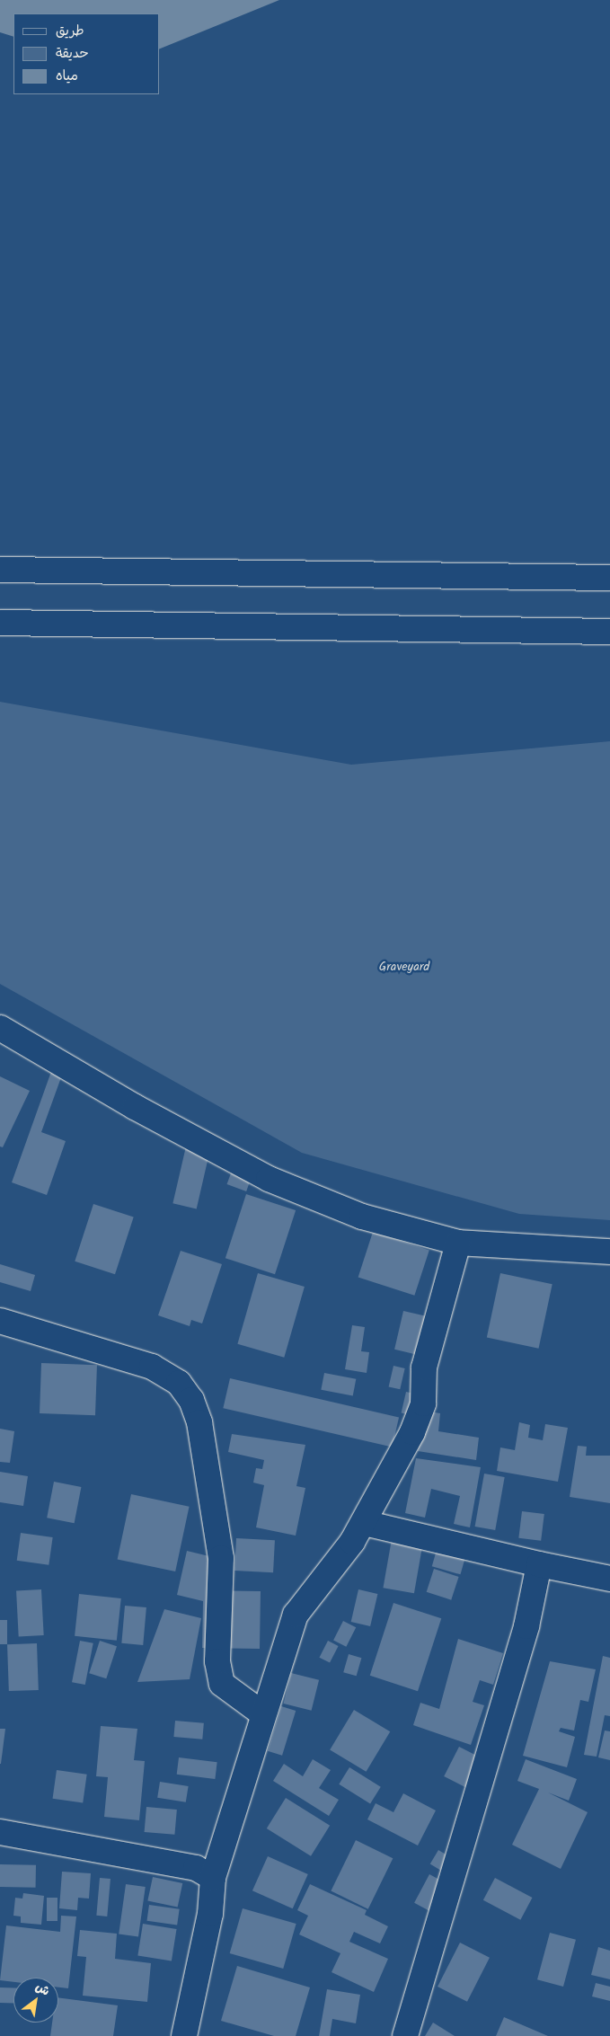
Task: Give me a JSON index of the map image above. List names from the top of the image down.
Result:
{
  "parks": ["Graveyard"],
  "legend": ["طريق", "حديقة", "مياه"],
  "north": "top right"
}
